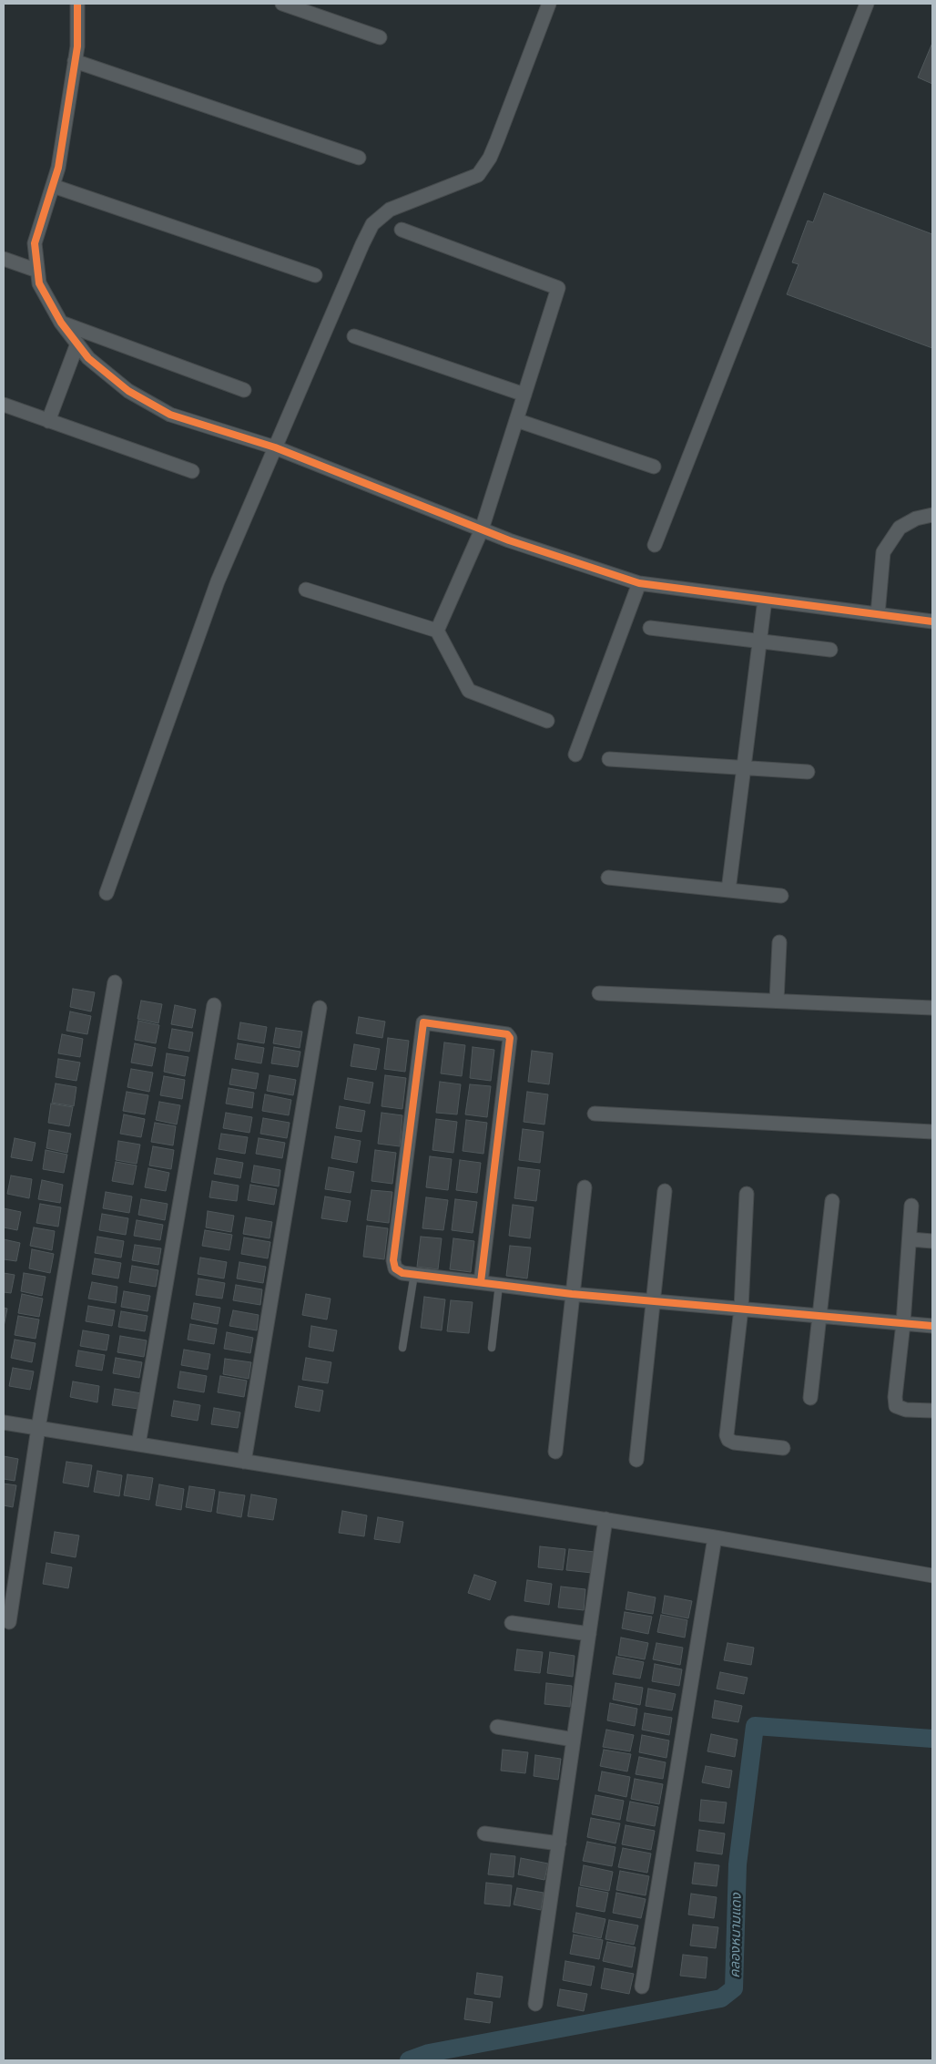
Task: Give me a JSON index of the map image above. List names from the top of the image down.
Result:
{
  "water": ["คลองหนามแดง"]
}
